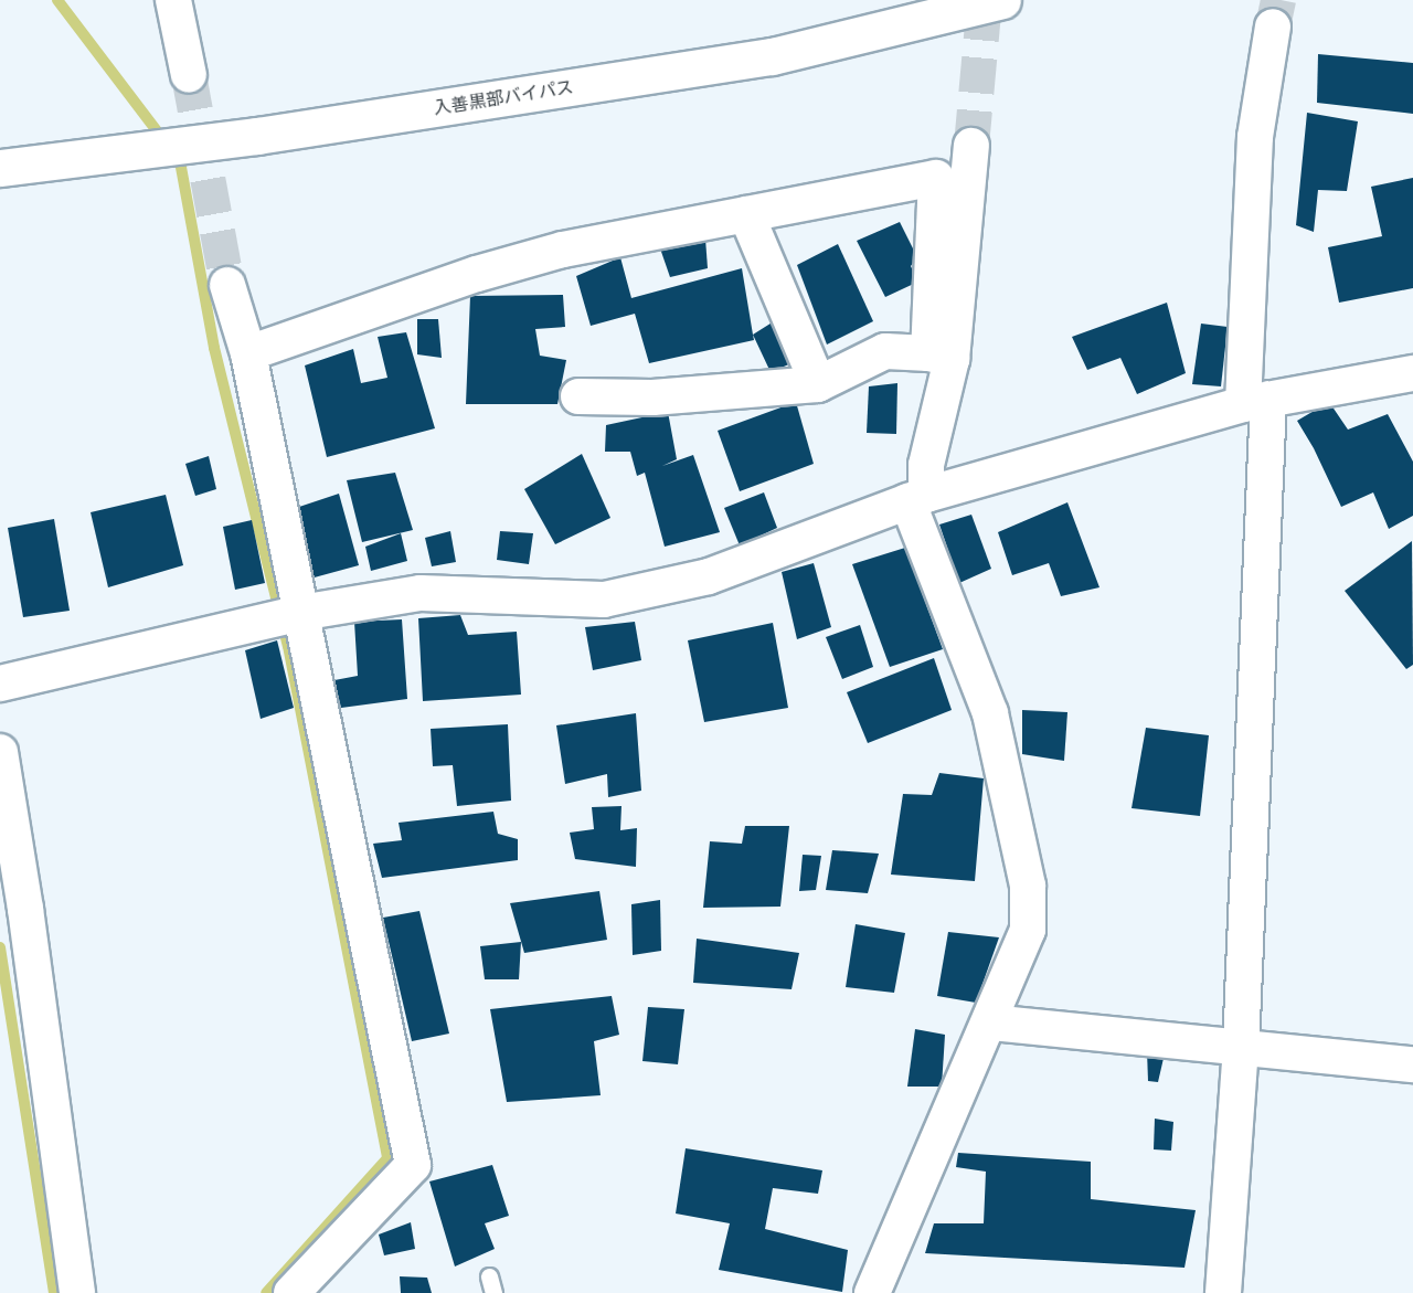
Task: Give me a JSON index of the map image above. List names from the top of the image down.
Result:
{
  "streets": {
    "highway": ["入善黒部バイパス"]
  }
}
